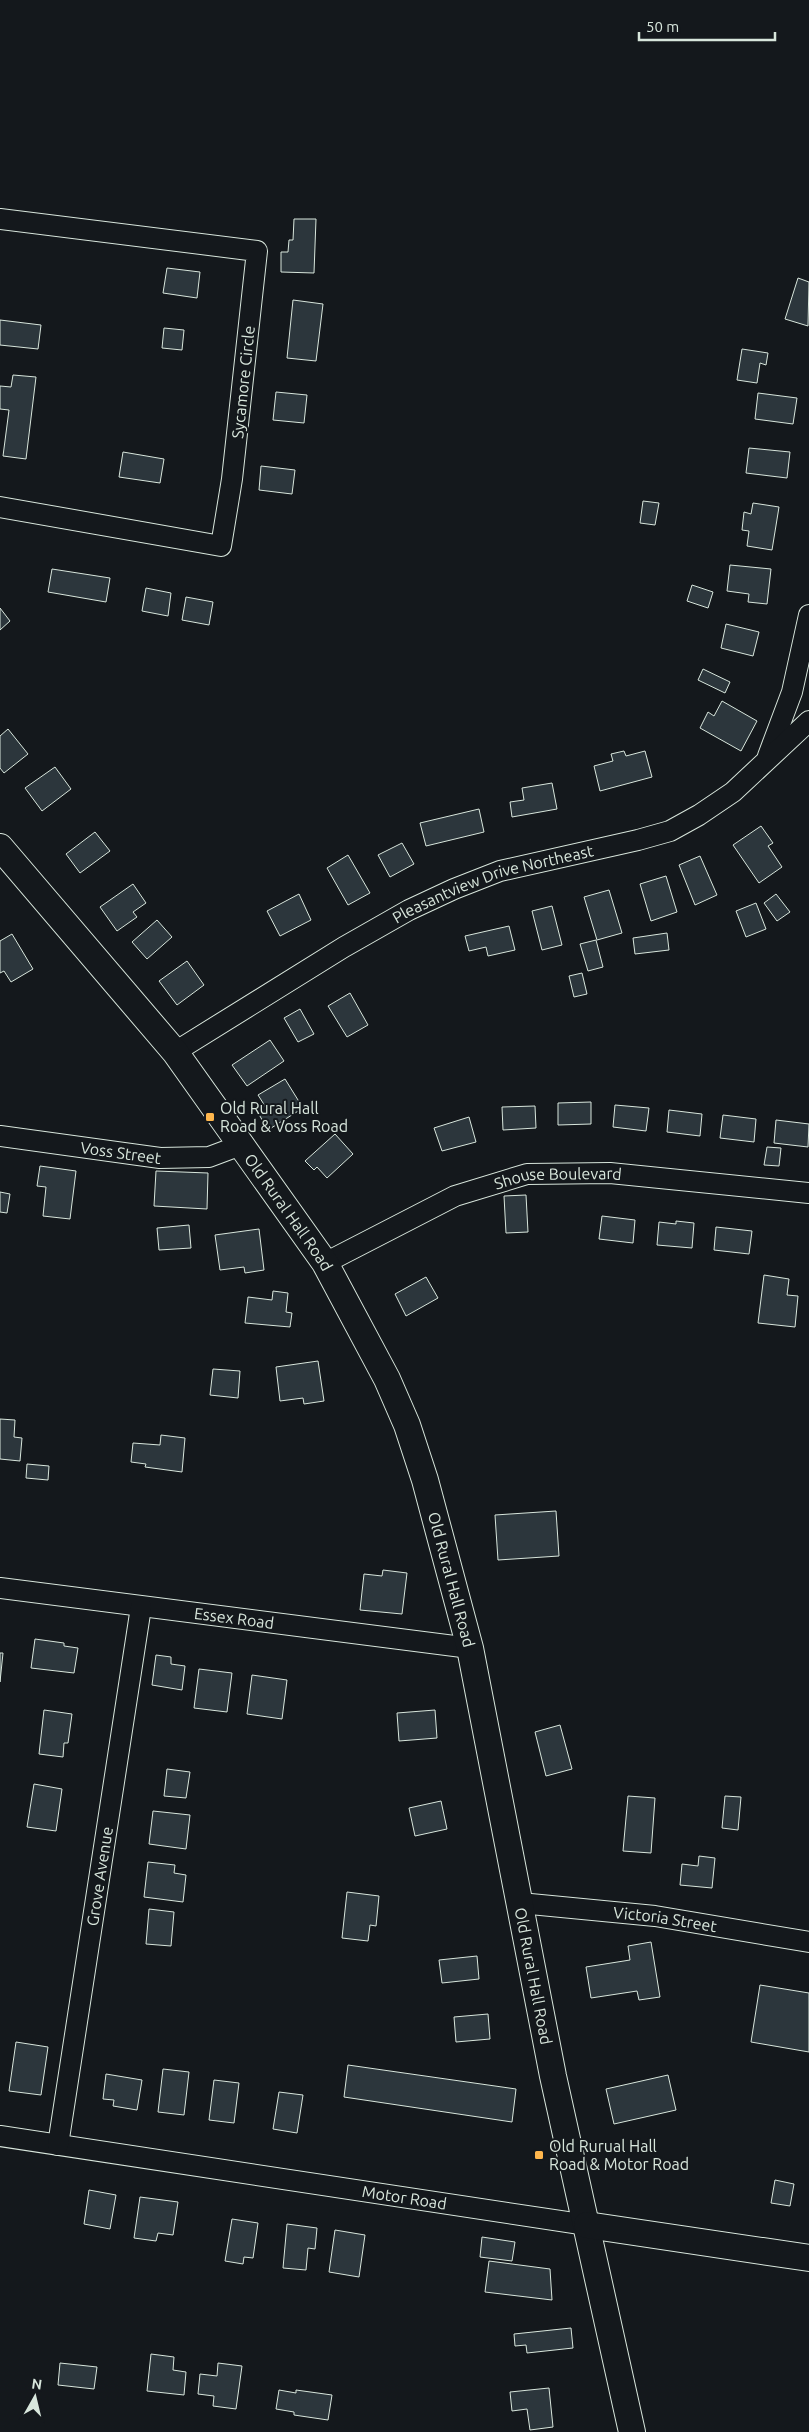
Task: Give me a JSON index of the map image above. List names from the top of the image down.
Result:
{
  "streets": {
    "main road": ["Old Rural Hall Road", "Motor Road"],
    "street": [
      "Sycamore Circle",
      "Pleasantview Drive Northeast",
      "Voss Street",
      "Shouse Boulevard",
      "Essex Road",
      "Grove Avenue",
      "Victoria Street"
    ]
  },
  "crossings": [
    ["Pleasantview Drive Northeast", "Old Rural Hall Road"],
    ["Voss Street", "Old Rural Hall Road"],
    ["Shouse Boulevard", "Old Rural Hall Road"],
    ["Old Rural Hall Road", "Essex Road"],
    ["Old Rural Hall Road", "Victoria Street"],
    ["Old Rural Hall Road", "Motor Road"],
    ["Essex Road", "Grove Avenue"],
    ["Grove Avenue", "Motor Road"]
  ],
  "places": {
    "transit": ["Old Rural Hall Road & Voss Road", "Old Rurual Hall Road & Motor Road"]
  },
  "scale_bar": "50 m",
  "north": "top"
}
